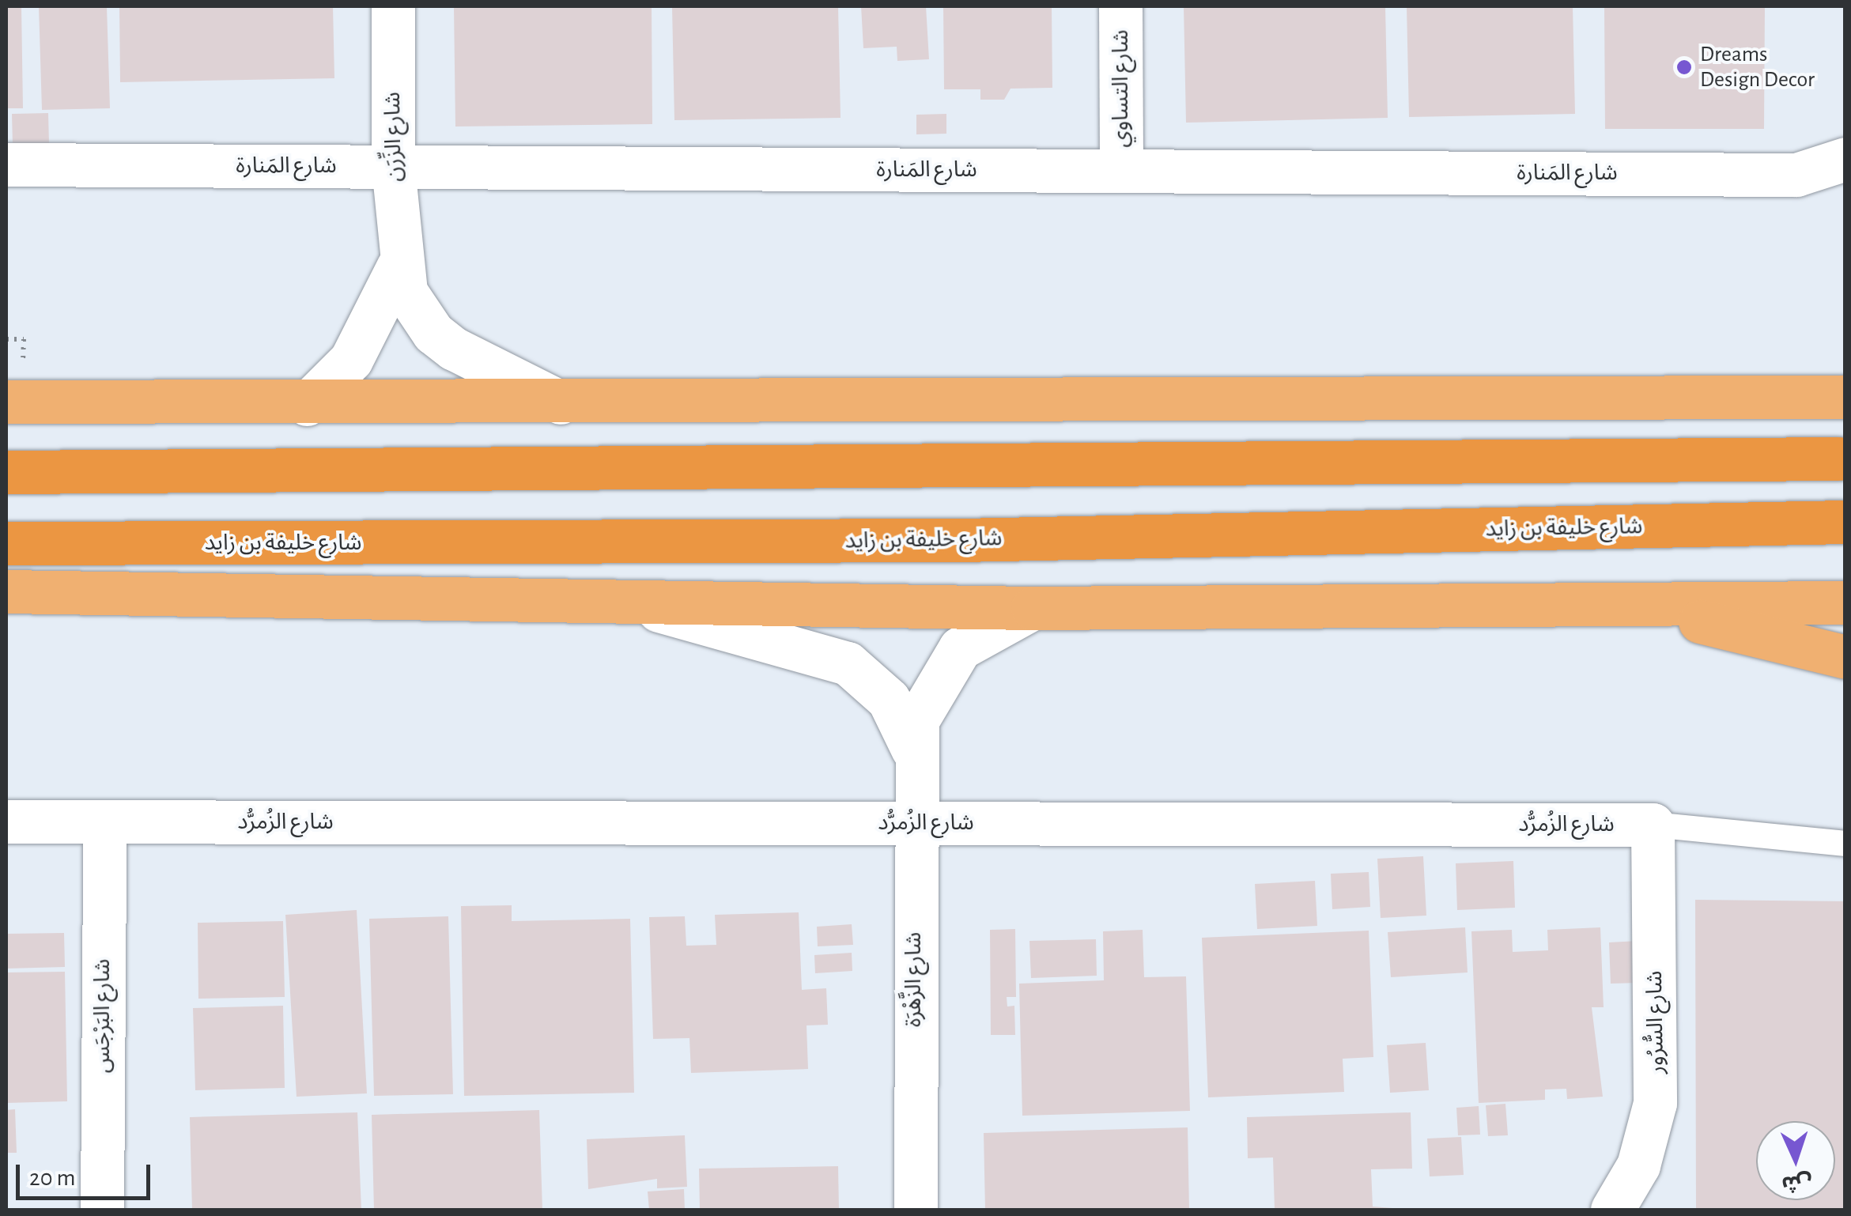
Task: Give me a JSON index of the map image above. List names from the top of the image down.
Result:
{
  "streets": {
    "highway": ["شارع خليفة بن زايد"],
    "street": [
      "شارع التساوي",
      "شارع الزِّرَن",
      "شارع المَنارة",
      "شارع الزُمرُّد",
      "شارع الزَّهْرَة",
      "شارع البَرْجَس",
      "شارع السُّرُور"
    ]
  },
  "crossings": [
    ["شارع التساوي", "شارع المَنارة"],
    ["شارع الزِّرَن", "شارع المَنارة"],
    ["شارع الزُمرُّد", "شارع الزَّهْرَة"],
    ["شارع الزُمرُّد", "شارع البَرْجَس"],
    ["شارع الزُمرُّد", "شارع السُّرُور"]
  ],
  "places": ["Dreams Design Decor"],
  "scale_bar": "20 m",
  "north": "bottom"
}
